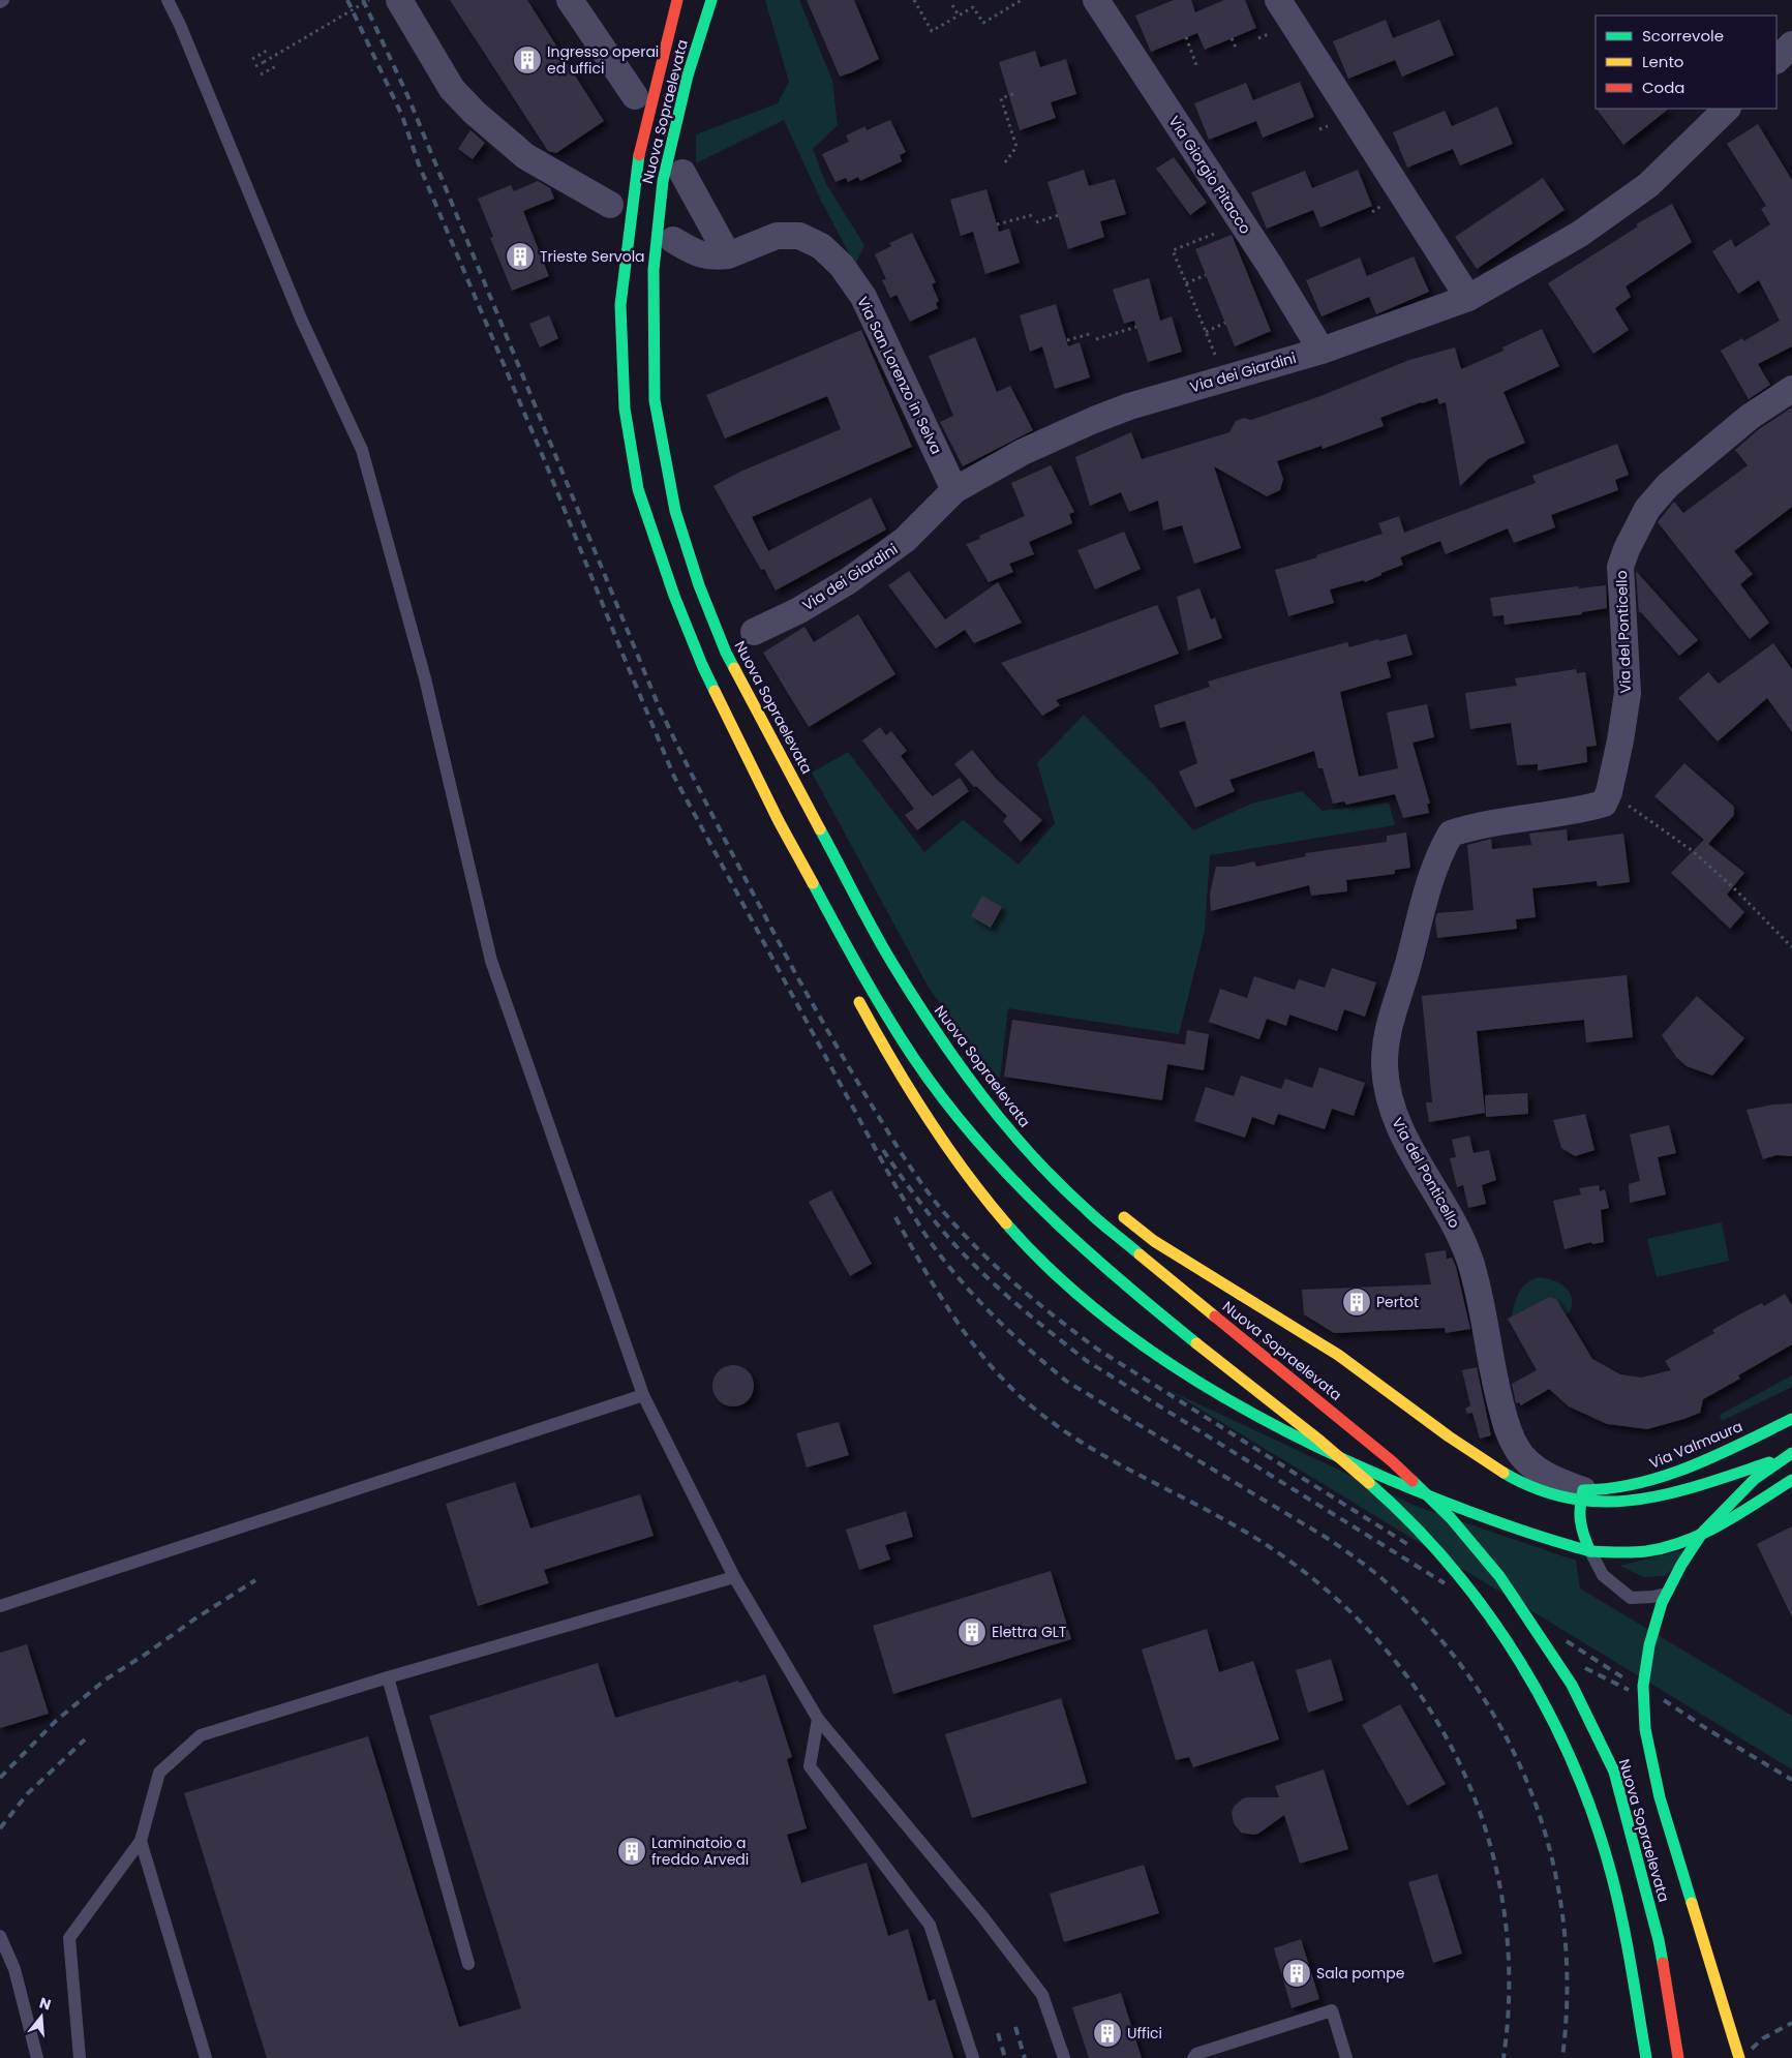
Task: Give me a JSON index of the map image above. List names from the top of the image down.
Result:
{
  "streets": {
    "main road": ["Nuova Sopraelevata", "Via Valmaura"],
    "street": [
      "Via Giorgio Pitacco",
      "Via dei Giardini",
      "Via San Lorenzo in Selva",
      "Via del Ponticello"
    ]
  },
  "crossings": [
    ["Via Giorgio Pitacco", "Via dei Giardini"],
    ["Via dei Giardini", "Via San Lorenzo in Selva"],
    ["Via del Ponticello", "Via Valmaura"]
  ],
  "places": {
    "building": [
      "Ingresso operai ed uffici",
      "Trieste Servola",
      "Pertot",
      "Elettra GLT",
      "Laminatoio a freddo Arvedi",
      "Sala pompe",
      "Uffici"
    ]
  },
  "legend": ["Scorrevole", "Lento", "Coda"],
  "north": "top"
}
